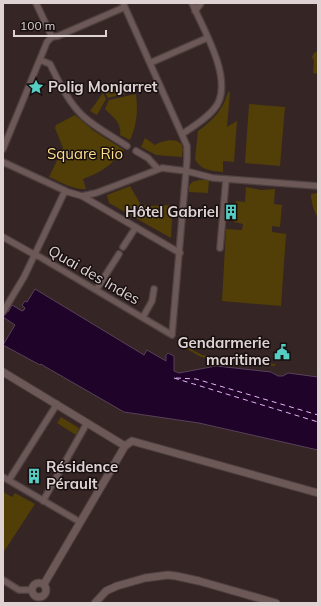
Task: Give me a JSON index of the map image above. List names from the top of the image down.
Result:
{
  "streets": {
    "street": ["Quai des Indes"]
  },
  "parks": ["Square Rio"],
  "places": {
    "place": ["Polig Monjarret"],
    "building": ["Hôtel Gabriel", "Résidence Pérault"],
    "public building": ["Gendarmerie maritime"]
  },
  "scale_bar": "100 m"
}
